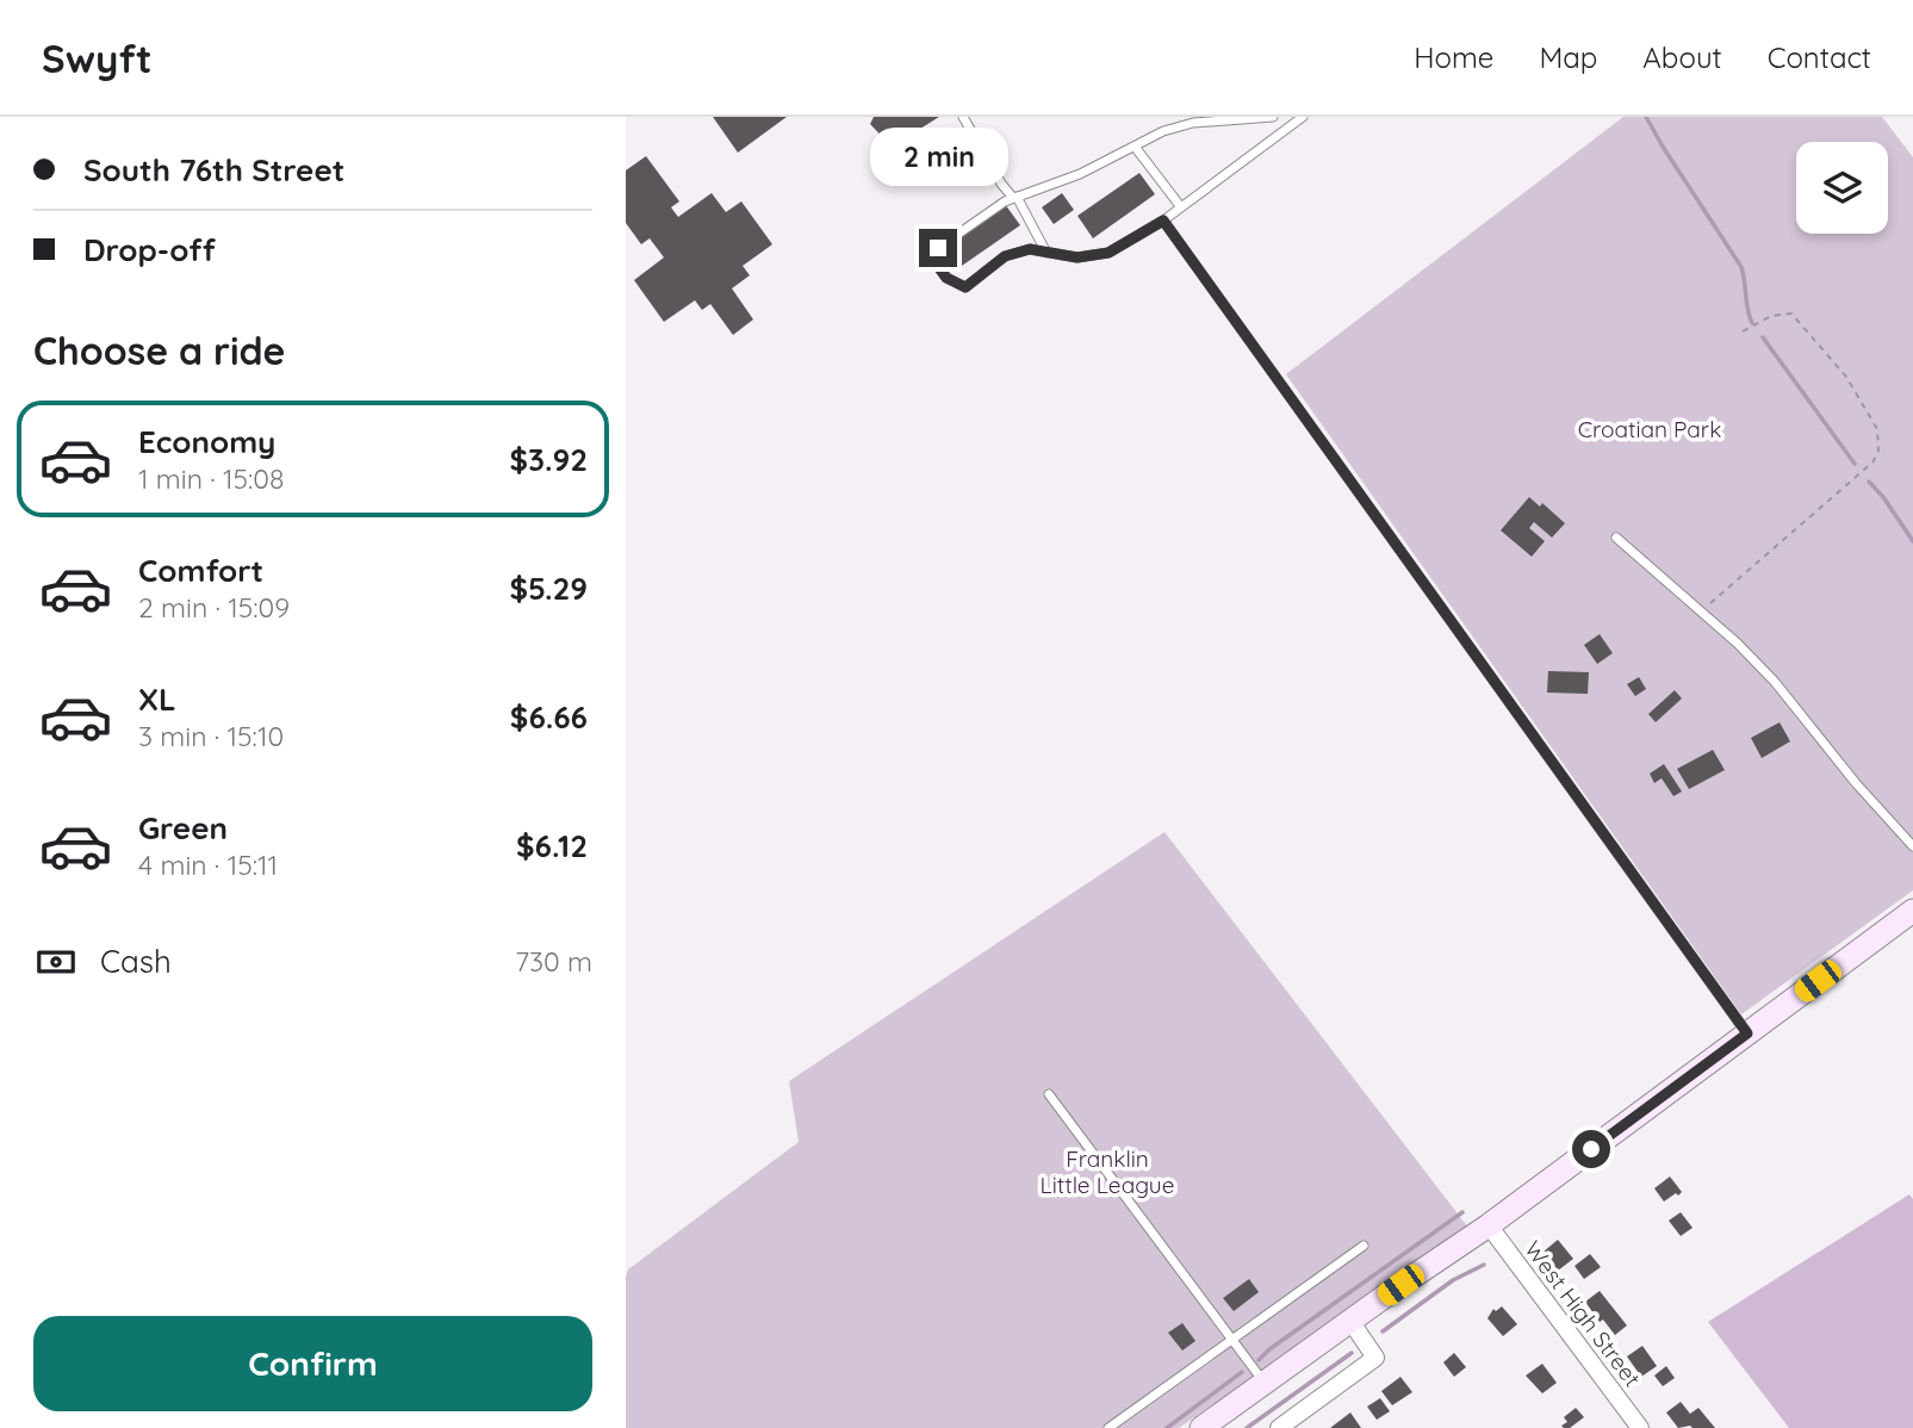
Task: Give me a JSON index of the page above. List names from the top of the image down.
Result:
{
  "streets": {
    "street": ["West High Street"]
  },
  "parks": ["Croatian Park", "Franklin Little League"],
  "page": {
    "header": "Swyft",
    "nav": [
      "Home",
      "Map",
      "About",
      "Contact"
    ],
    "banner": ["South 76th Street", "Drop-off"],
    "bubble": "2 min",
    "heading": "Choose a ride",
    "list": [
      {
        "name": "Economy",
        "note": "1 min · 15:08",
        "value": "$3.92"
      },
      {
        "name": "Comfort",
        "note": "2 min · 15:09",
        "value": "$5.29"
      },
      {
        "name": "XL",
        "note": "3 min · 15:10",
        "value": "$6.66"
      },
      {
        "name": "Green",
        "note": "4 min · 15:11",
        "value": "$6.12"
      }
    ],
    "pay": ["Cash", "730 m"],
    "buttons": "Confirm"
  }
}
